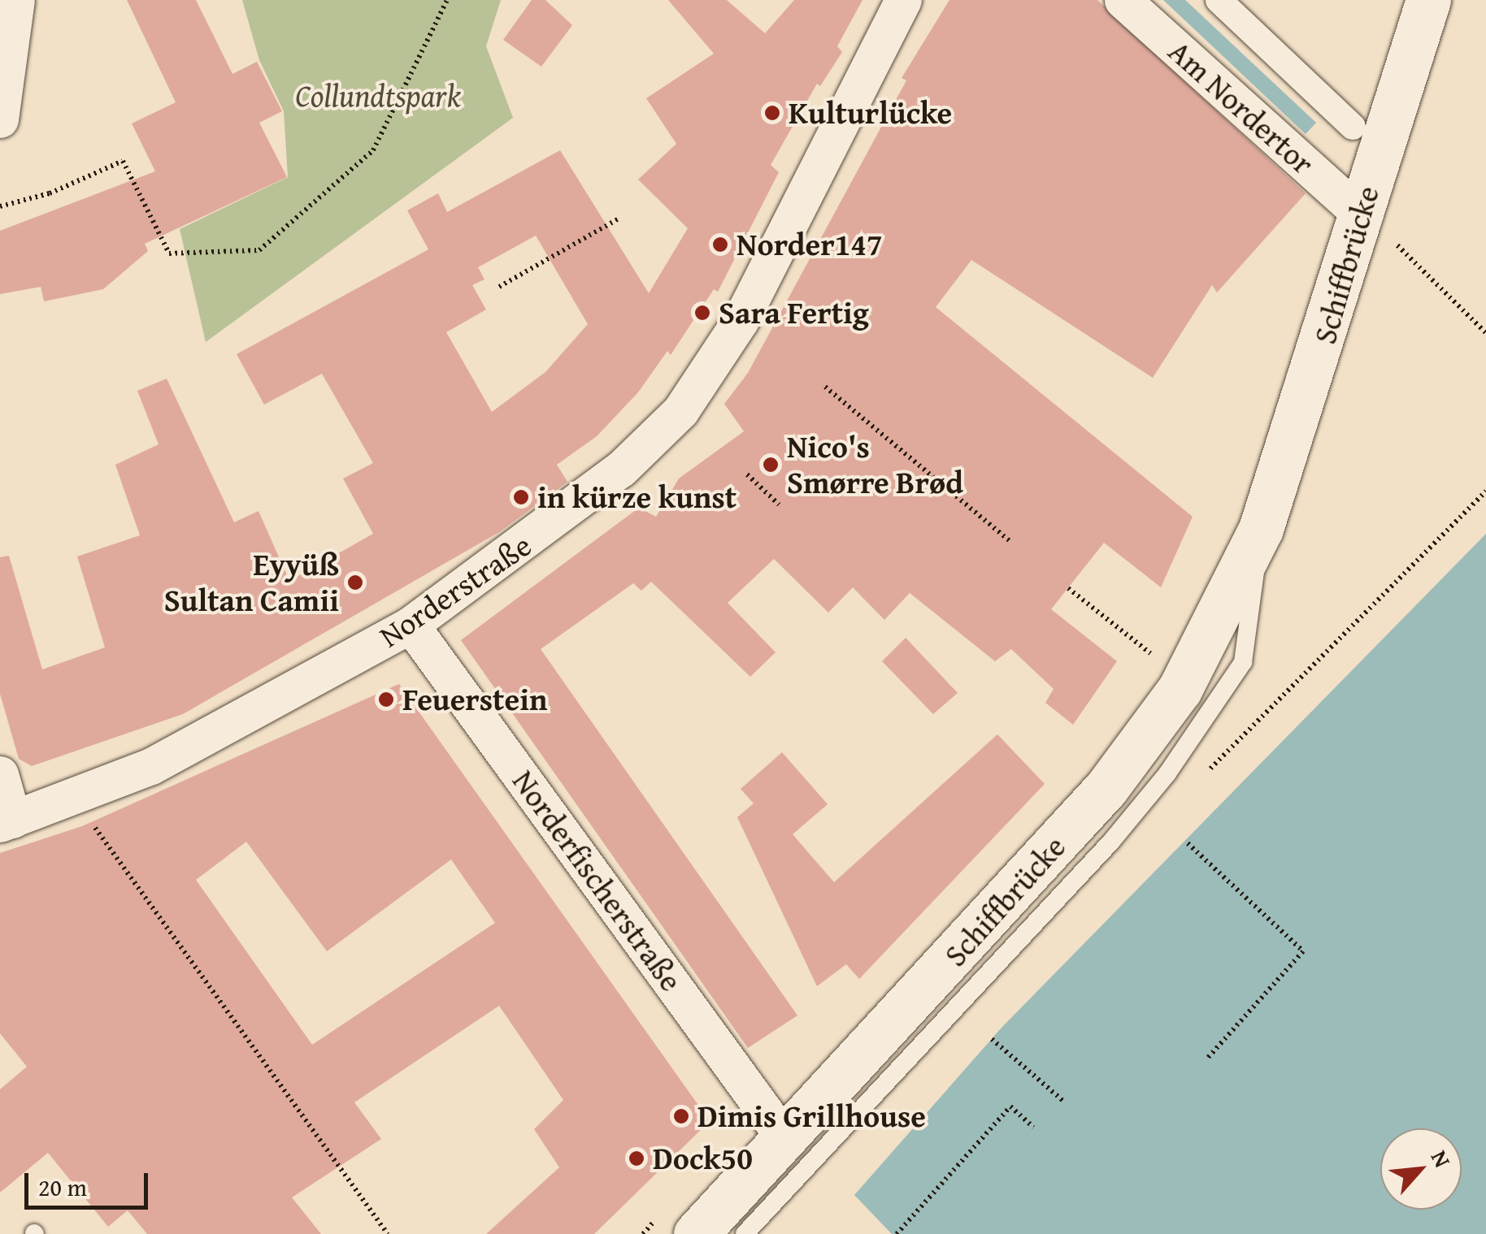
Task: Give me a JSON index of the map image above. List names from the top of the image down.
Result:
{
  "streets": {
    "main road": ["Schiffbrücke"],
    "street": ["Am Nordertor", "Norderstraße", "Norderfischerstraße"]
  },
  "crossings": [
    ["Am Nordertor", "Schiffbrücke"],
    ["Schiffbrücke", "Norderfischerstraße"],
    ["Norderstraße", "Norderfischerstraße"]
  ],
  "parks": ["Collundtspark"],
  "places": [
    "Kulturlücke",
    "Norder147",
    "Sara Fertig",
    "Nico's Smørre Brød",
    "in kürze kunst",
    "Eyyüß Sultan Camii",
    "Feuerstein",
    "Dimis Grillhouse",
    "Dock50"
  ],
  "scale_bar": "20 m",
  "north": "top right"
}
